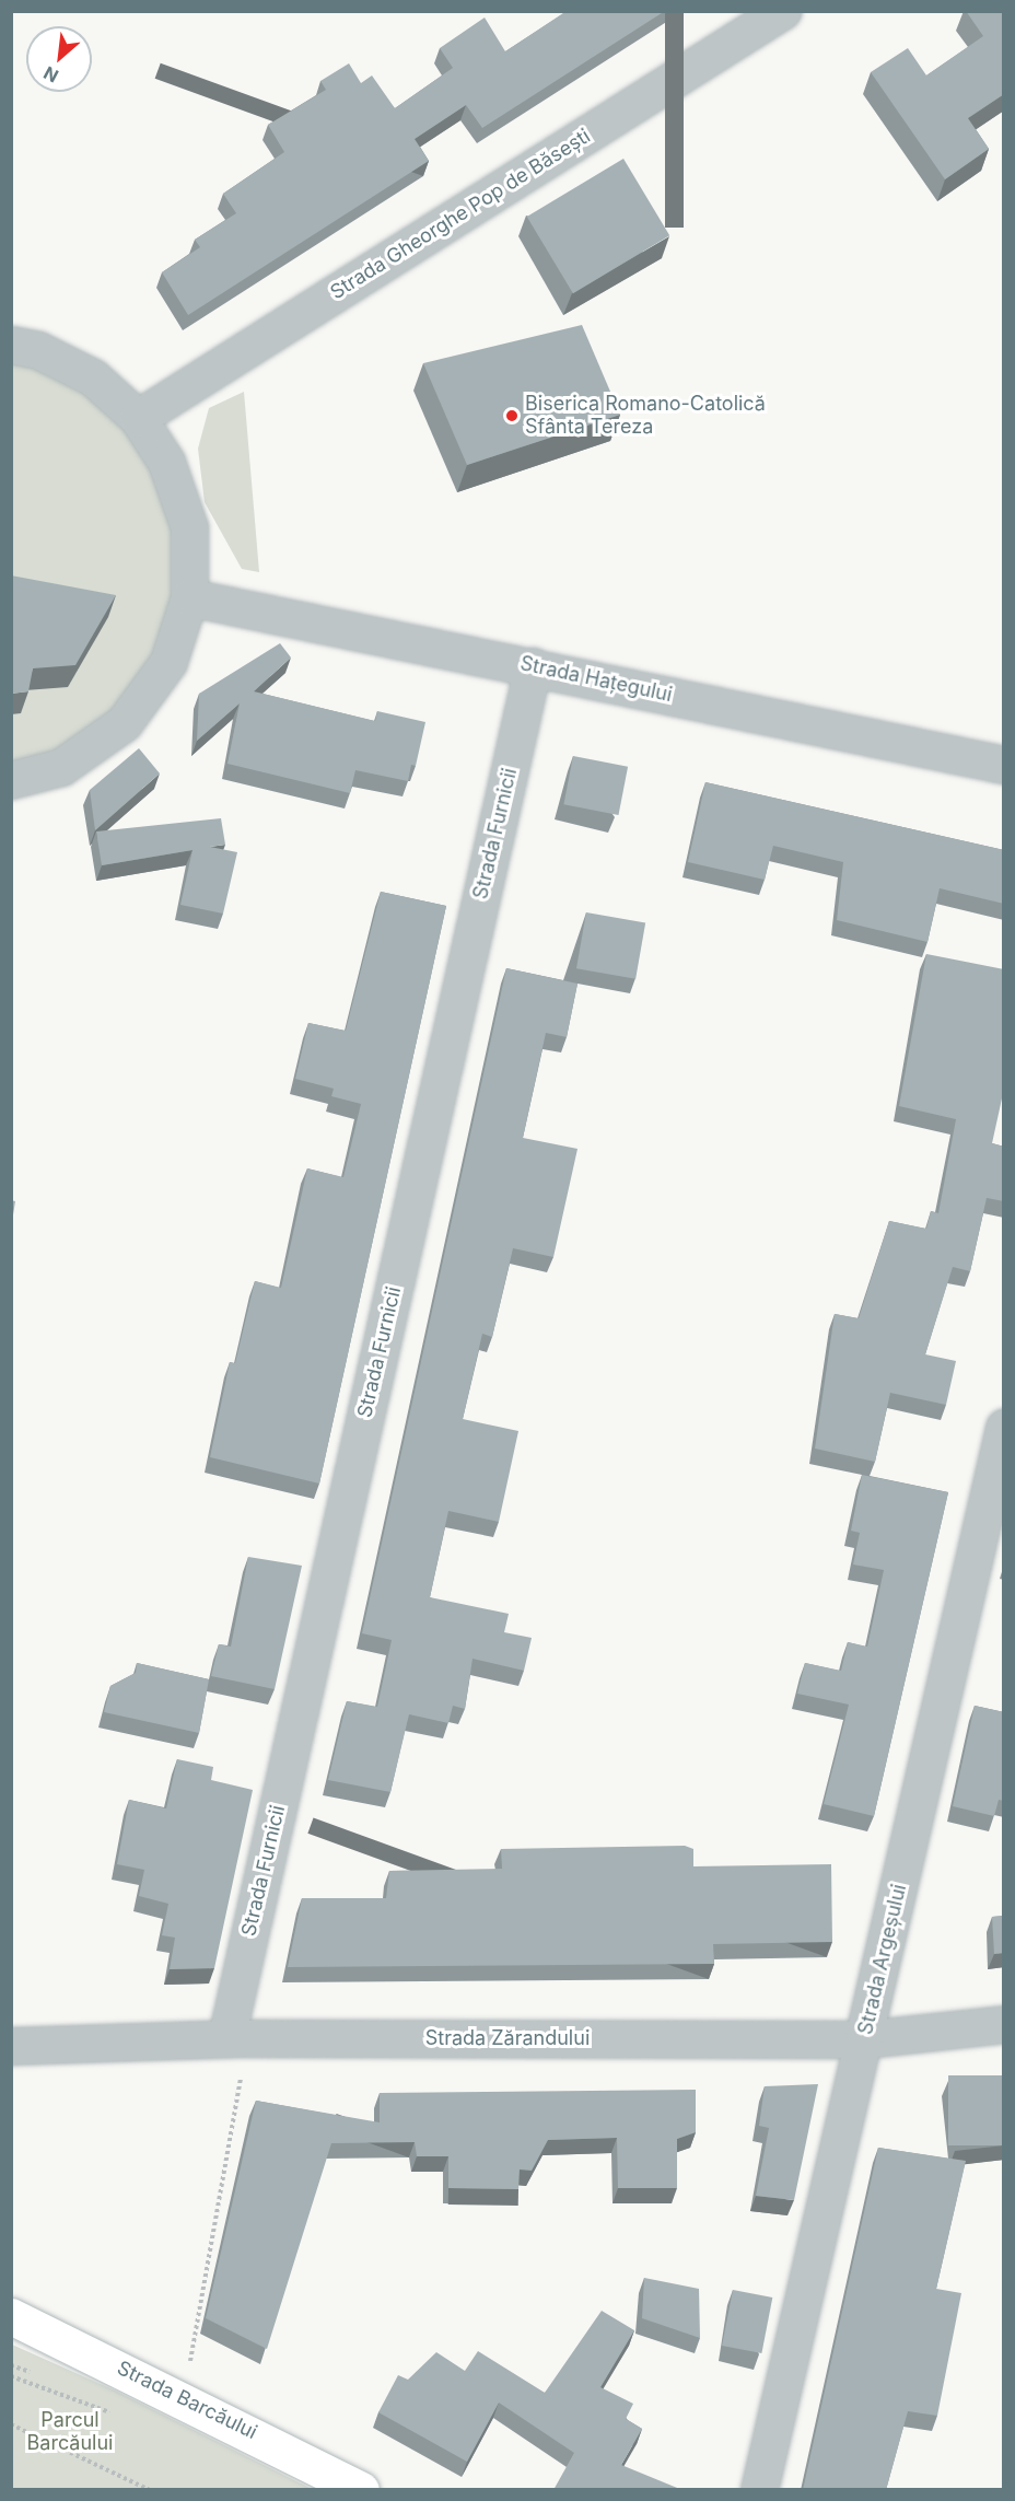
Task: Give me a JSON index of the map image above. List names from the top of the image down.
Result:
{
  "streets": {
    "street": [
      "Strada Gheorghe Pop de Băsești",
      "Strada Hațegului",
      "Strada Furnicii",
      "Strada Argeșului",
      "Strada Zărandului",
      "Strada Barcăului"
    ]
  },
  "crossings": [
    ["Strada Hațegului", "Strada Furnicii"],
    ["Strada Furnicii", "Strada Zărandului"],
    ["Strada Argeșului", "Strada Zărandului"]
  ],
  "parks": ["Parcul Barcăului"],
  "places": ["Biserica Romano-Catolică Sfânta Tereza"],
  "north": "bottom left"
}
